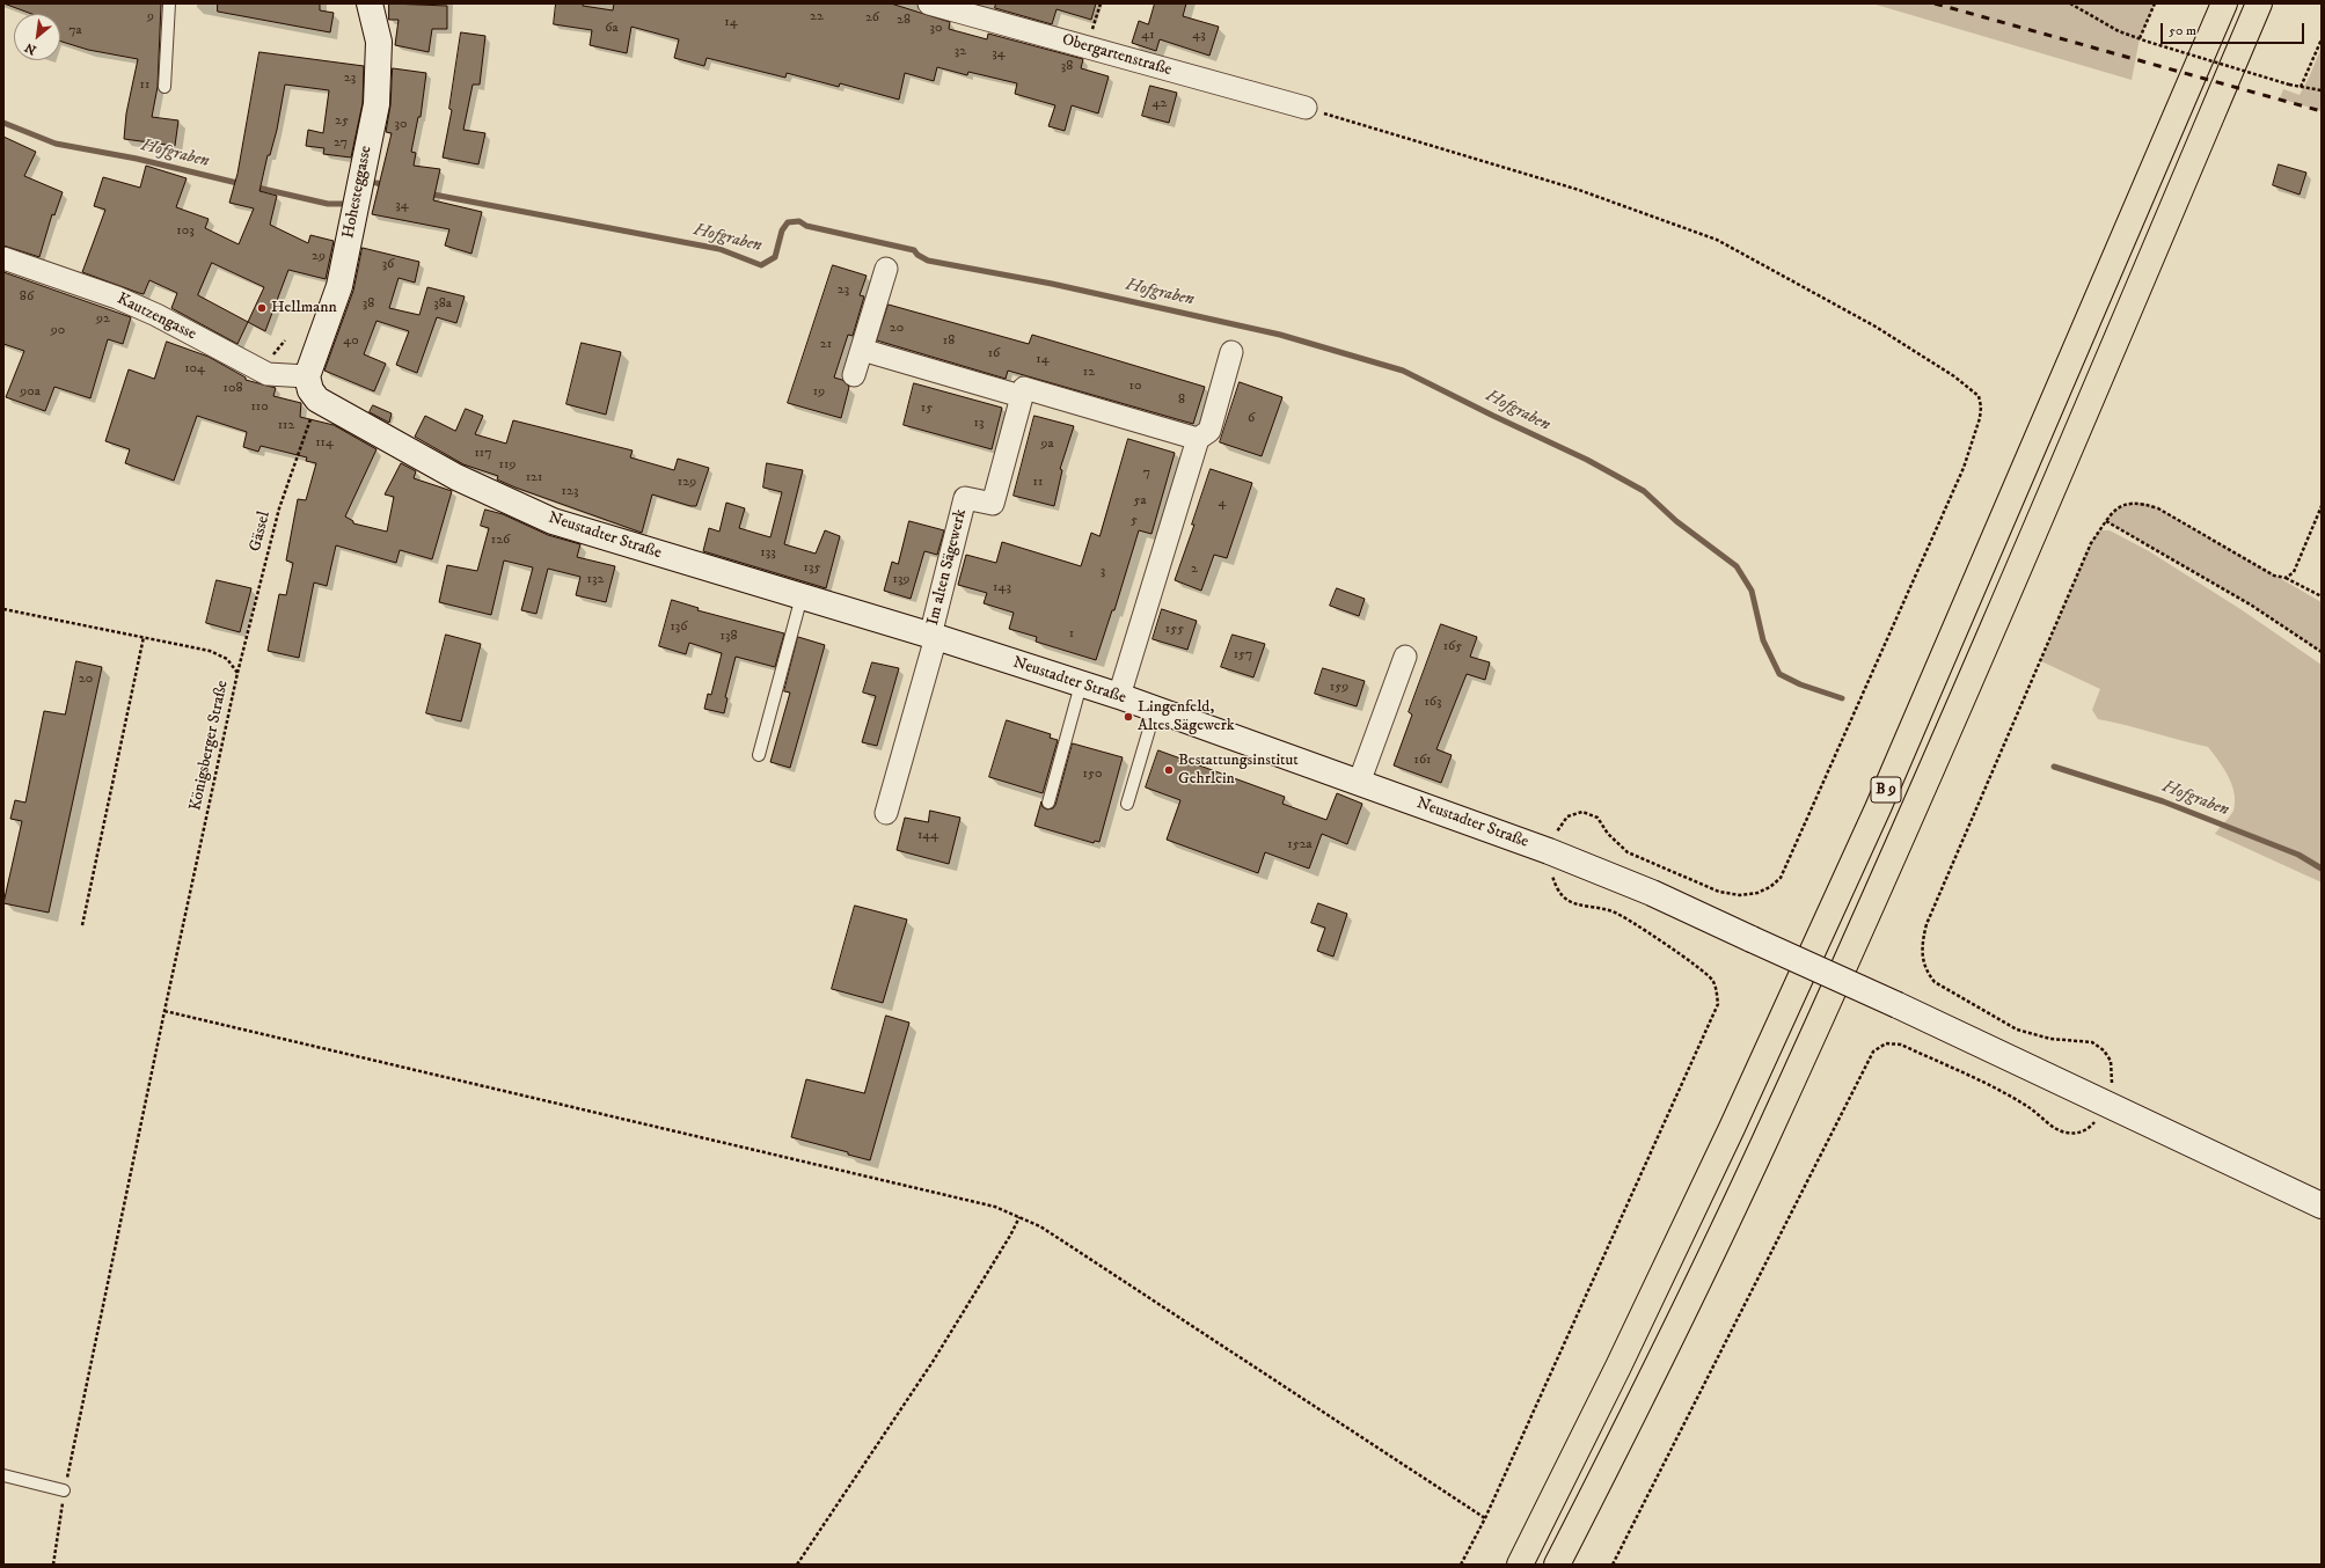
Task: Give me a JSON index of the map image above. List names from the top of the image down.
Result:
{
  "streets": {
    "highway": ["B 9"],
    "main road": ["Hohesteggasse", "Neustadter Straße"],
    "street": ["Obergartenstraße", "Kautzengasse", "Im alten Sägewerk"],
    "path": ["Gässel", "Königsberger Straße"]
  },
  "crossings": [
    ["Hohesteggasse", "Kautzengasse"],
    ["Gässel", "Neustadter Straße"],
    ["Gässel", "Königsberger Straße"],
    ["Neustadter Straße", "Im alten Sägewerk"]
  ],
  "water": ["Hofgraben"],
  "places": ["Hellmann", "Lingenfeld, Altes Sägewerk", "Bestattungsinstitut Gehrlein"],
  "house_numbers": [
    "9",
    "22",
    "26",
    "28",
    "14",
    "6a",
    "30",
    "7a",
    "41",
    "43",
    "32",
    "34",
    "38",
    "23",
    "11",
    "42",
    "25",
    "30",
    "27",
    "34",
    "103",
    "29",
    "36",
    "23",
    "86",
    "38",
    "38a",
    "92",
    "20",
    "90",
    "40",
    "18",
    "21",
    "16",
    "14",
    "104",
    "12",
    "10",
    "108",
    "90a",
    "19",
    "8",
    "110",
    "15",
    "6",
    "13",
    "112",
    "114",
    "9a",
    "117",
    "119",
    "7",
    "121",
    "129",
    "11",
    "123",
    "5a",
    "4",
    "5",
    "126",
    "133",
    "135",
    "2",
    "3",
    "132",
    "139",
    "143",
    "136",
    "155",
    "1",
    "138",
    "165",
    "157",
    "20",
    "159",
    "163",
    "161",
    "150",
    "144",
    "152a"
  ],
  "scale_bar": "50 m",
  "north": "bottom left"
}
